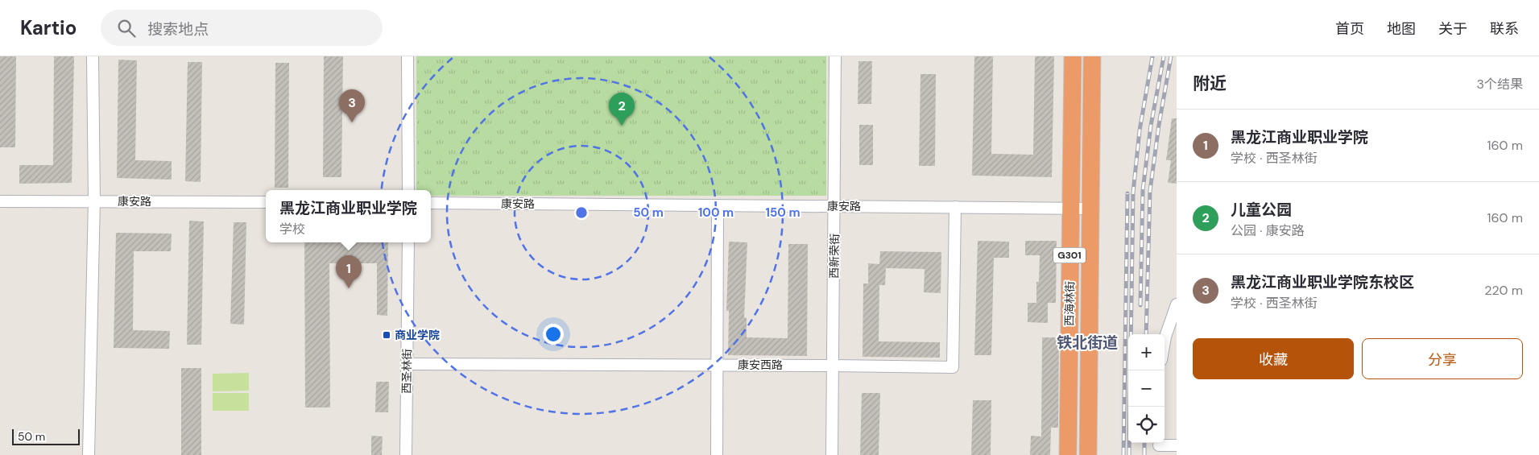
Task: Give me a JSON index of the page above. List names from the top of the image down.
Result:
{
  "streets": {
    "highway": ["G301", "西海林街"],
    "street": [
      "康安路",
      "西新荣街",
      "康安西路",
      "西圣林街"
    ]
  },
  "crossings": [
    ["康安路", "西新荣街"],
    ["康安路", "西海林街"],
    ["康安路", "康安西路"],
    ["西新荣街", "康安西路"],
    ["康安西路", "西圣林街"]
  ],
  "districts": ["铁北街道"],
  "places": {
    "transit": ["商业学院"]
  },
  "scale_bar": "50 m",
  "page": {
    "header": "Kartio",
    "search": "搜索地点",
    "nav": [
      "首页",
      "地图",
      "关于",
      "联系"
    ],
    "heading": ["附近", "3个结果"],
    "pins": ["3", "2", "1"],
    "list": [
      {
        "mark": "1",
        "name": "黑龙江商业职业学院",
        "note": "学校 · 西圣林街",
        "value": "160 m"
      },
      {
        "mark": "2",
        "name": "儿童公园",
        "note": "公园 · 康安路",
        "value": "160 m"
      },
      {
        "mark": "3",
        "name": "黑龙江商业职业学院东校区",
        "note": "学校 · 西圣林街",
        "value": "220 m"
      }
    ],
    "popup": ["黑龙江商业职业学院", "学校"],
    "buttons": ["收藏", "分享"],
    "map_buttons": ["+", "−"],
    "scale": "50 m"
  },
  "rings": ["50 m", "100 m", "150 m"]
}
